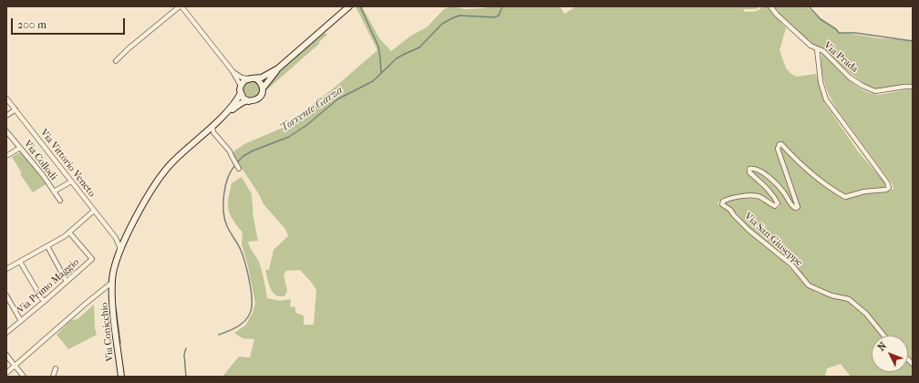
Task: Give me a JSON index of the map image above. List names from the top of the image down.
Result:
{
  "streets": {
    "main road": ["Via Conicchio"],
    "street": [
      "Via Prada",
      "Via Collodi",
      "Via Vittorio Veneto",
      "Via San Giuseppe",
      "Via Primo Maggio"
    ]
  },
  "crossings": [
    ["Via Prada", "Via San Giuseppe"]
  ],
  "water": ["Torrente Garza"],
  "scale_bar": "200 m",
  "north": "top left"
}
